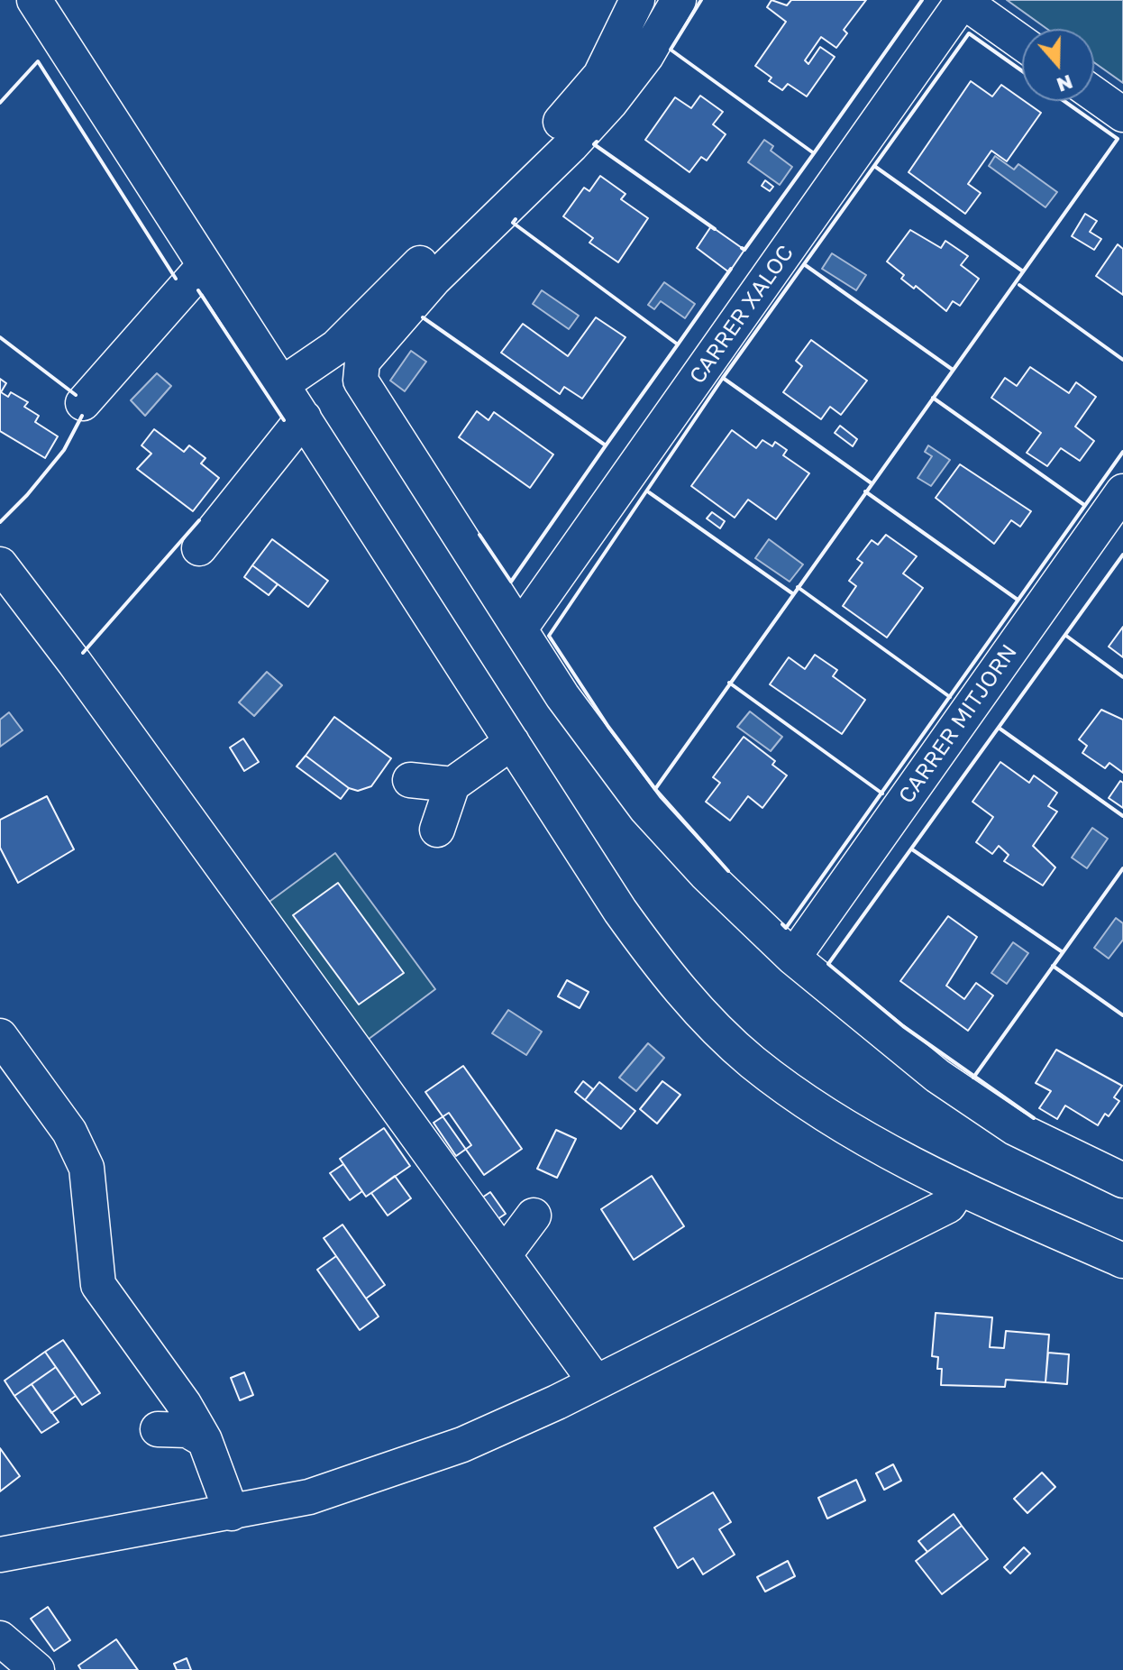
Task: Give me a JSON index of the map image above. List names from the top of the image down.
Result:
{
  "streets": {
    "street": ["CARRER XALOC", "CARRER MITJORN"]
  },
  "north": "bottom"
}
